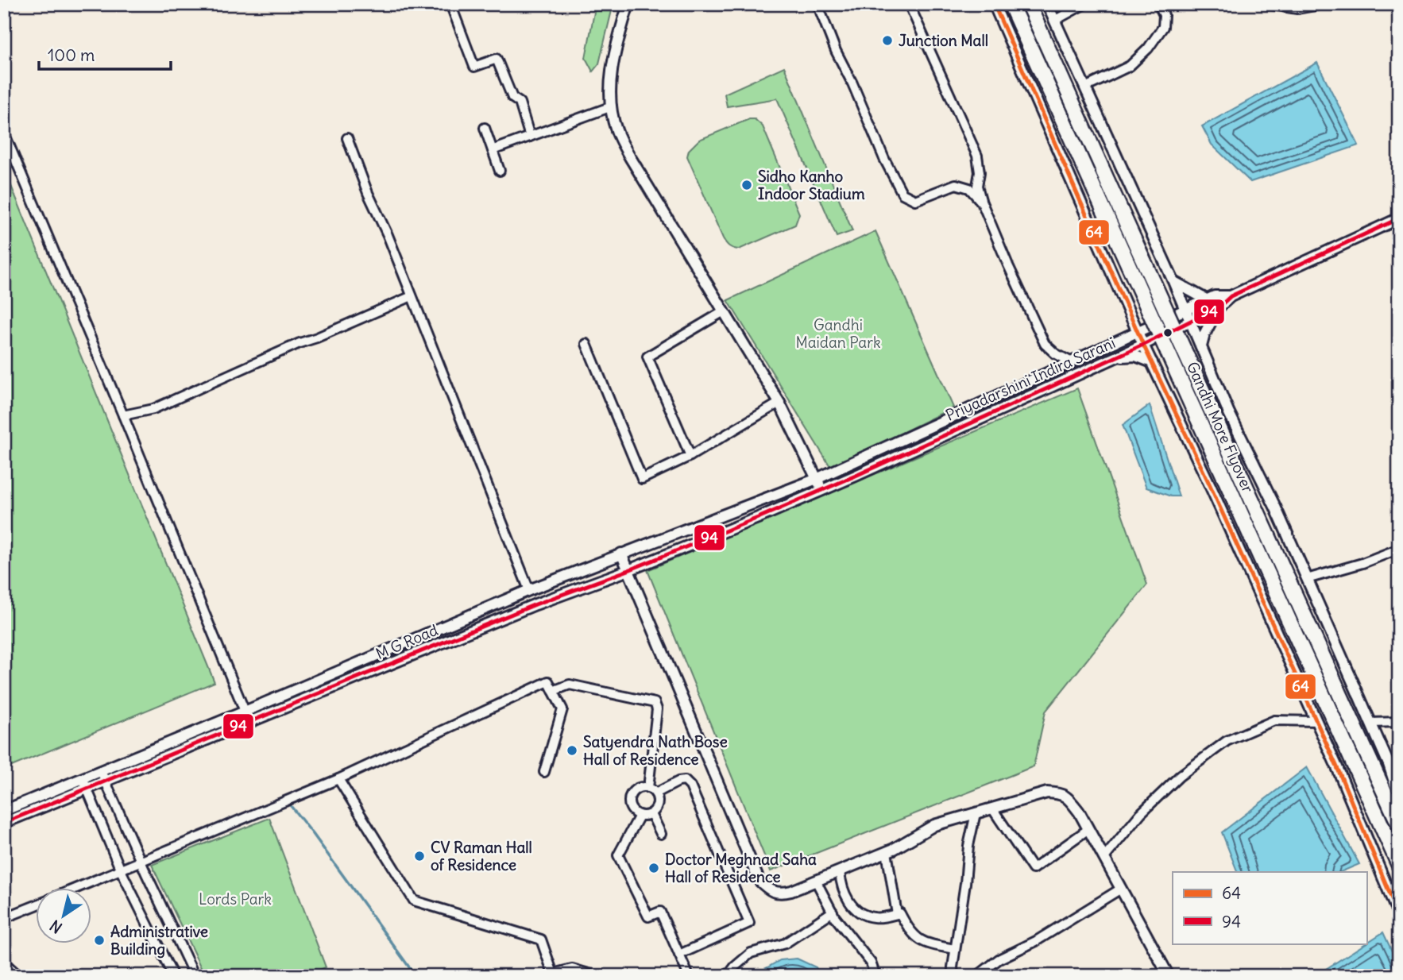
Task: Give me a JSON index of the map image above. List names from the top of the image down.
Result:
{
  "streets": {
    "highway": ["Gandhi More Flyover"],
    "street": ["Priyadarshini Indira Sarani", "M G Road"]
  },
  "crossings": [
    ["Priyadarshini Indira Sarani", "M G Road"]
  ],
  "parks": ["Gandhi Maidan Park", "Lords Park"],
  "places": [
    "Junction Mall",
    "Sidho Kanho Indoor Stadium",
    "Satyendra Nath Bose Hall of Residence",
    "CV Raman Hall of Residence",
    "Doctor Meghnad Saha Hall of Residence",
    "Administrative Building"
  ],
  "lines": ["transit line 64", "transit line 94"],
  "legend": ["64", "94"],
  "scale_bar": "100 m",
  "north": "bottom left"
}
